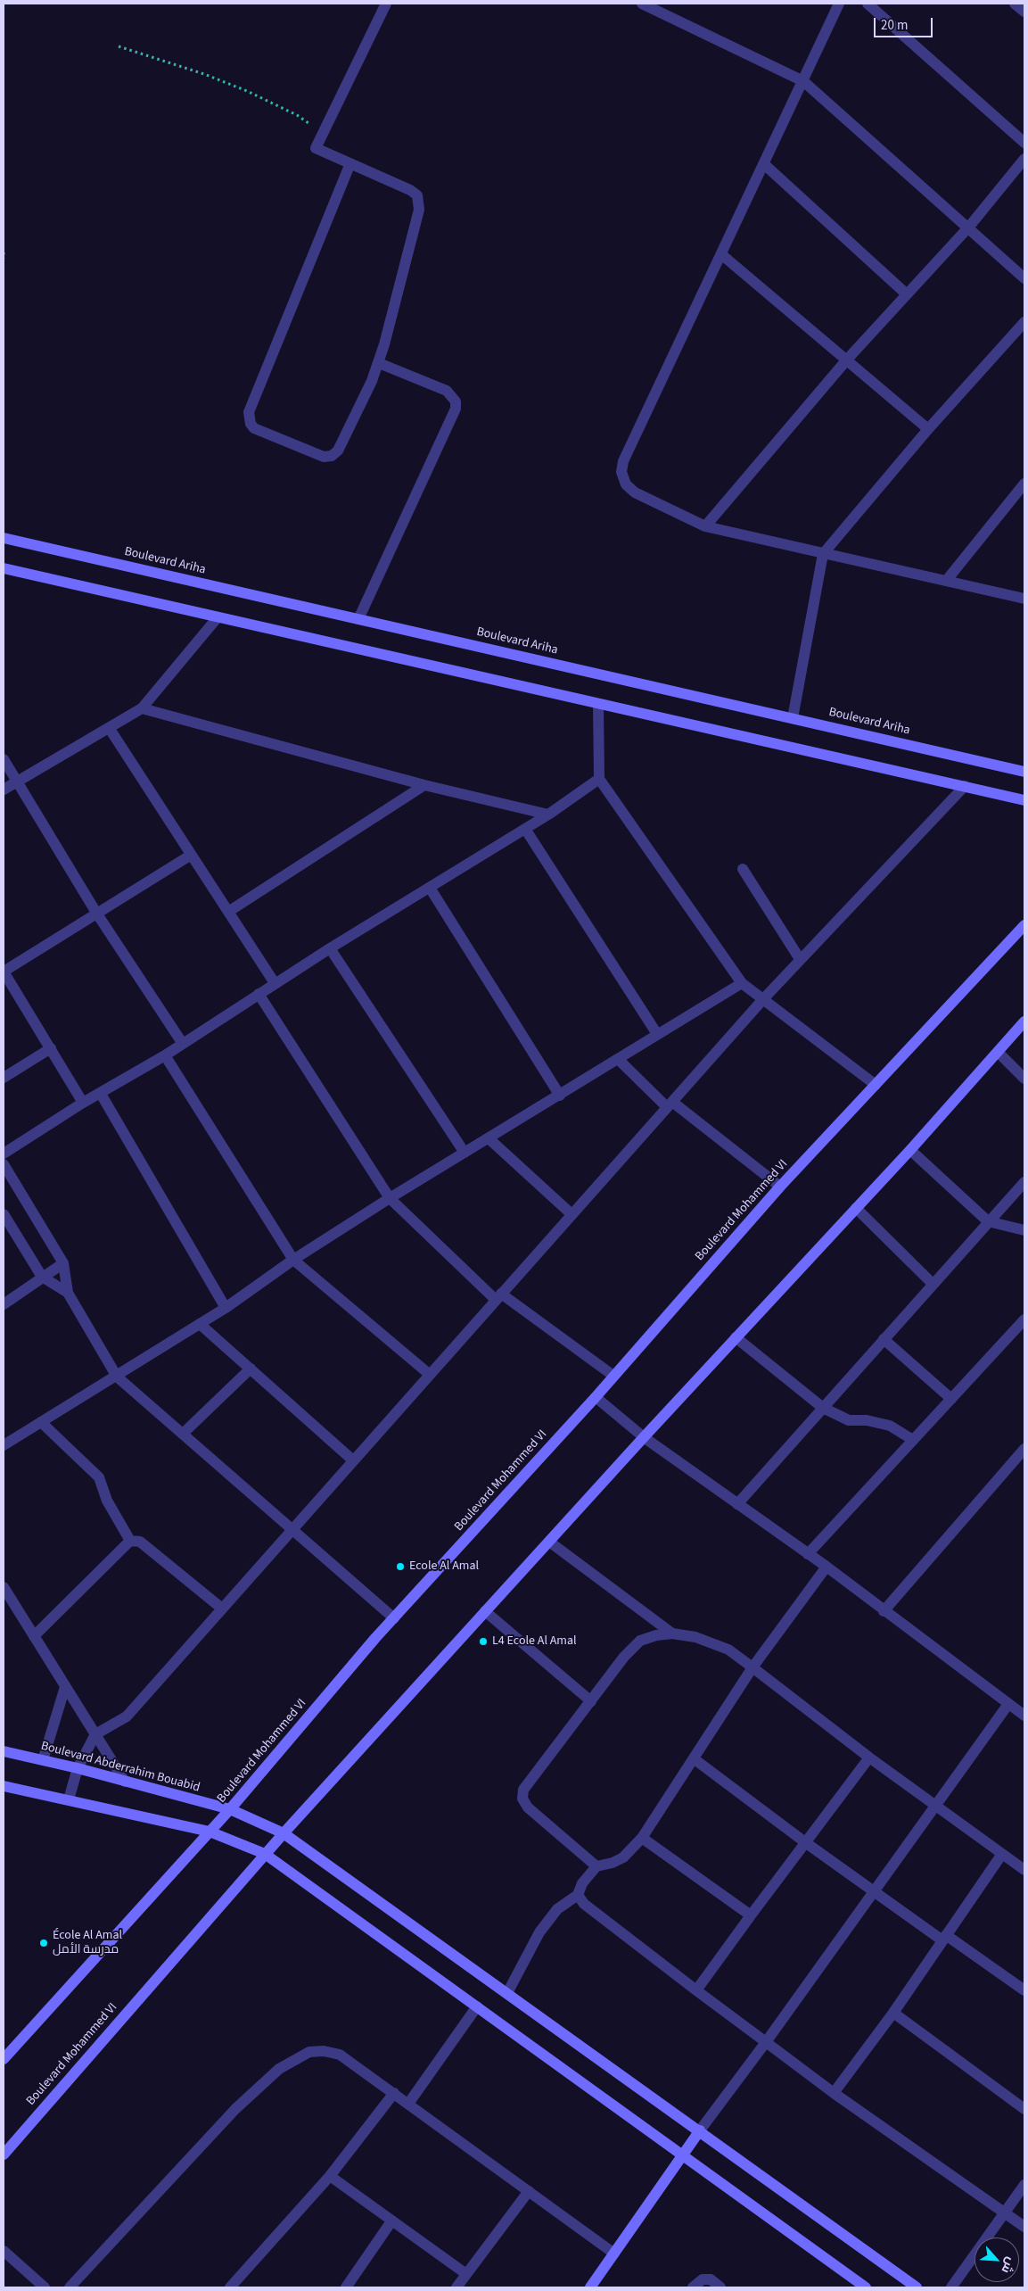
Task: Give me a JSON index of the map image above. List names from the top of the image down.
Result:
{
  "streets": {
    "main road": ["Boulevard Ariha", "Boulevard Mohammed VI", "Boulevard Abderrahim Bouabid"]
  },
  "crossings": [
    ["Boulevard Mohammed VI", "Boulevard Abderrahim Bouabid"]
  ],
  "places": ["Ecole Al Amal", "L4 Ecole Al Amal", "École Al Amal مدرسة الأمل"],
  "scale_bar": "20 m",
  "north": "bottom right"
}
